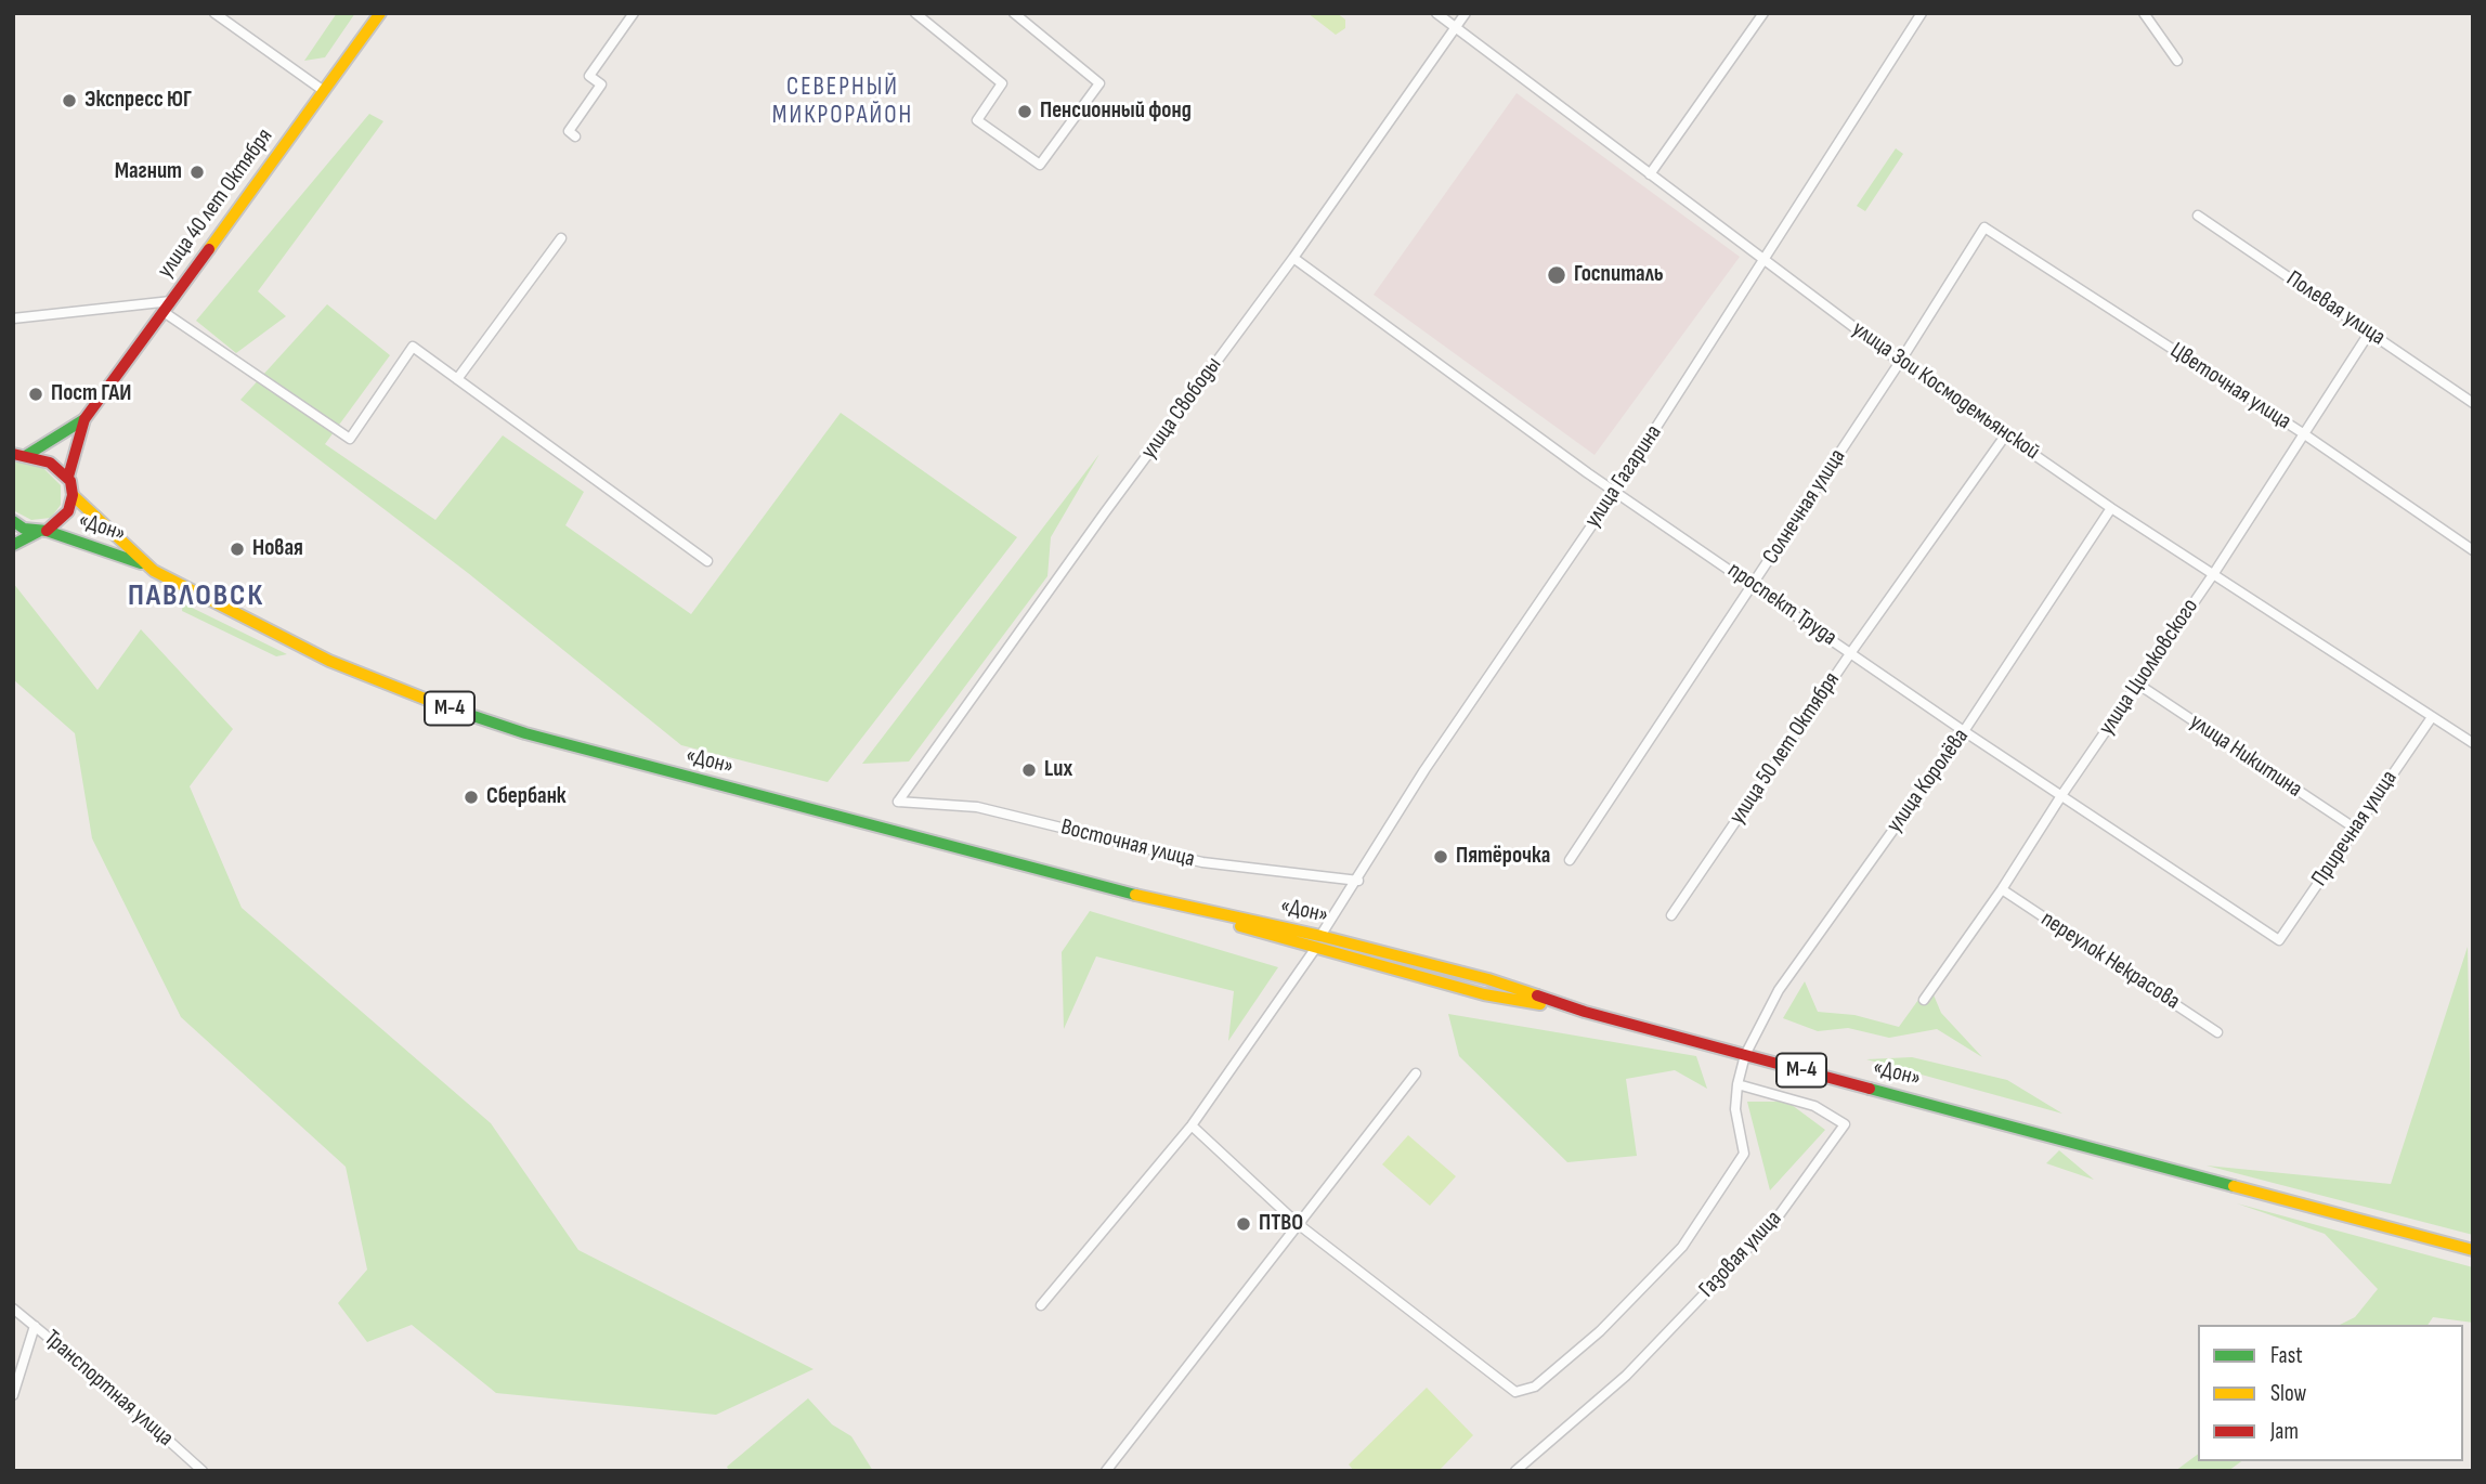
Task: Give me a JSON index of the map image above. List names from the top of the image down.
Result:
{
  "streets": {
    "main road": ["улица 40 лет Октября", "«Дон»", "М-4"],
    "street": [
      "Полевая улица",
      "Цветочная улица",
      "улица Зои Космодемьянской",
      "улица Свободы",
      "улица Гагарина",
      "Солнечная улица",
      "проспект Труда",
      "улица Циолковского",
      "улица 50 лет Октября",
      "улица Никитина",
      "улица Королёва",
      "Приречная улица",
      "Восточная улица",
      "переулок Некрасова",
      "Газовая улица",
      "Транспортная улица"
    ]
  },
  "crossings": [
    ["улица 40 лет Октября", "«Дон»"],
    ["Полевая улица", "улица Циолковского"],
    ["Цветочная улица", "Солнечная улица"],
    ["Цветочная улица", "улица Циолковского"],
    ["улица Зои Космодемьянской", "улица Свободы"],
    ["улица Зои Космодемьянской", "улица Гагарина"],
    ["улица Зои Космодемьянской", "Солнечная улица"],
    ["улица Зои Космодемьянской", "улица Циолковского"],
    ["улица Зои Космодемьянской", "улица 50 лет Октября"],
    ["улица Зои Космодемьянской", "улица Королёва"],
    ["улица Зои Космодемьянской", "Приречная улица"],
    ["улица Свободы", "проспект Труда"],
    ["улица Свободы", "Восточная улица"],
    ["улица Гагарина", "«Дон»"],
    ["улица Гагарина", "проспект Труда"],
    ["улица Гагарина", "Восточная улица"],
    ["Солнечная улица", "проспект Труда"],
    ["«Дон»", "улица Королёва"],
    ["проспект Труда", "улица Циолковского"],
    ["проспект Труда", "улица 50 лет Октября"],
    ["проспект Труда", "улица Королёва"],
    ["проспект Труда", "Приречная улица"],
    ["улица Циолковского", "улица Никитина"],
    ["улица Циолковского", "переулок Некрасова"],
    ["улица Никитина", "Приречная улица"]
  ],
  "districts": ["СЕВЕРНЫЙ МИКРОРАЙОН", "ПАВЛОВСК"],
  "places": [
    "Экспресс ЮГ",
    "Пенсионный фонд",
    "Магнит",
    "Госпиталь",
    "Пост ГАИ",
    "Новая",
    "Lux",
    "Сбербанк",
    "Пятёрочка",
    "ПТВО"
  ],
  "legend": ["Fast", "Slow", "Jam"]
}
